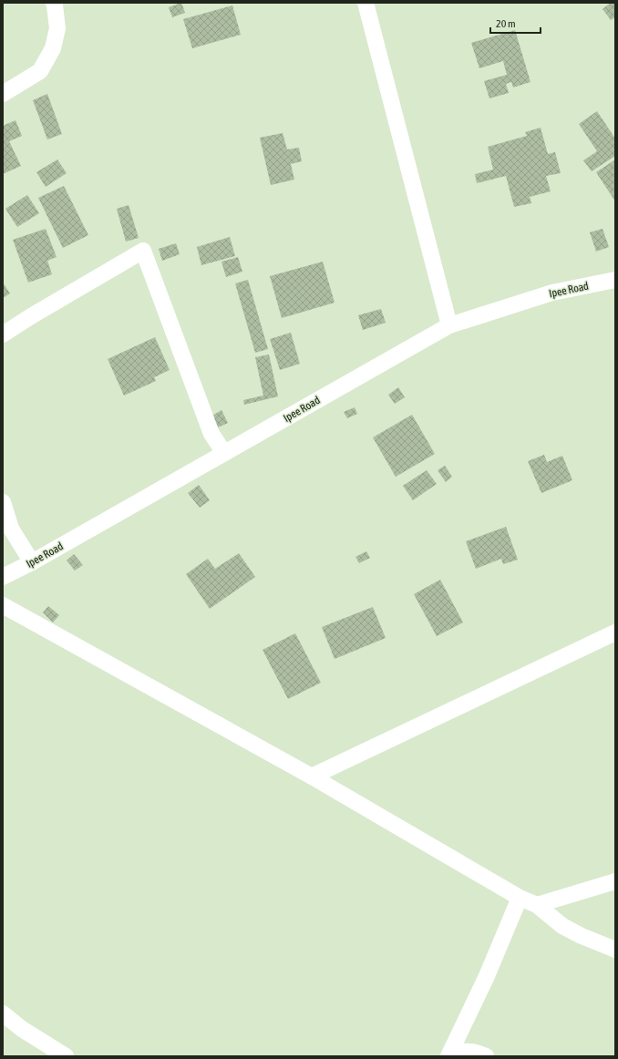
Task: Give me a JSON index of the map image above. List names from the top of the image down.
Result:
{
  "streets": {
    "street": ["Ipee Road"]
  },
  "scale_bar": "20 m"
}
